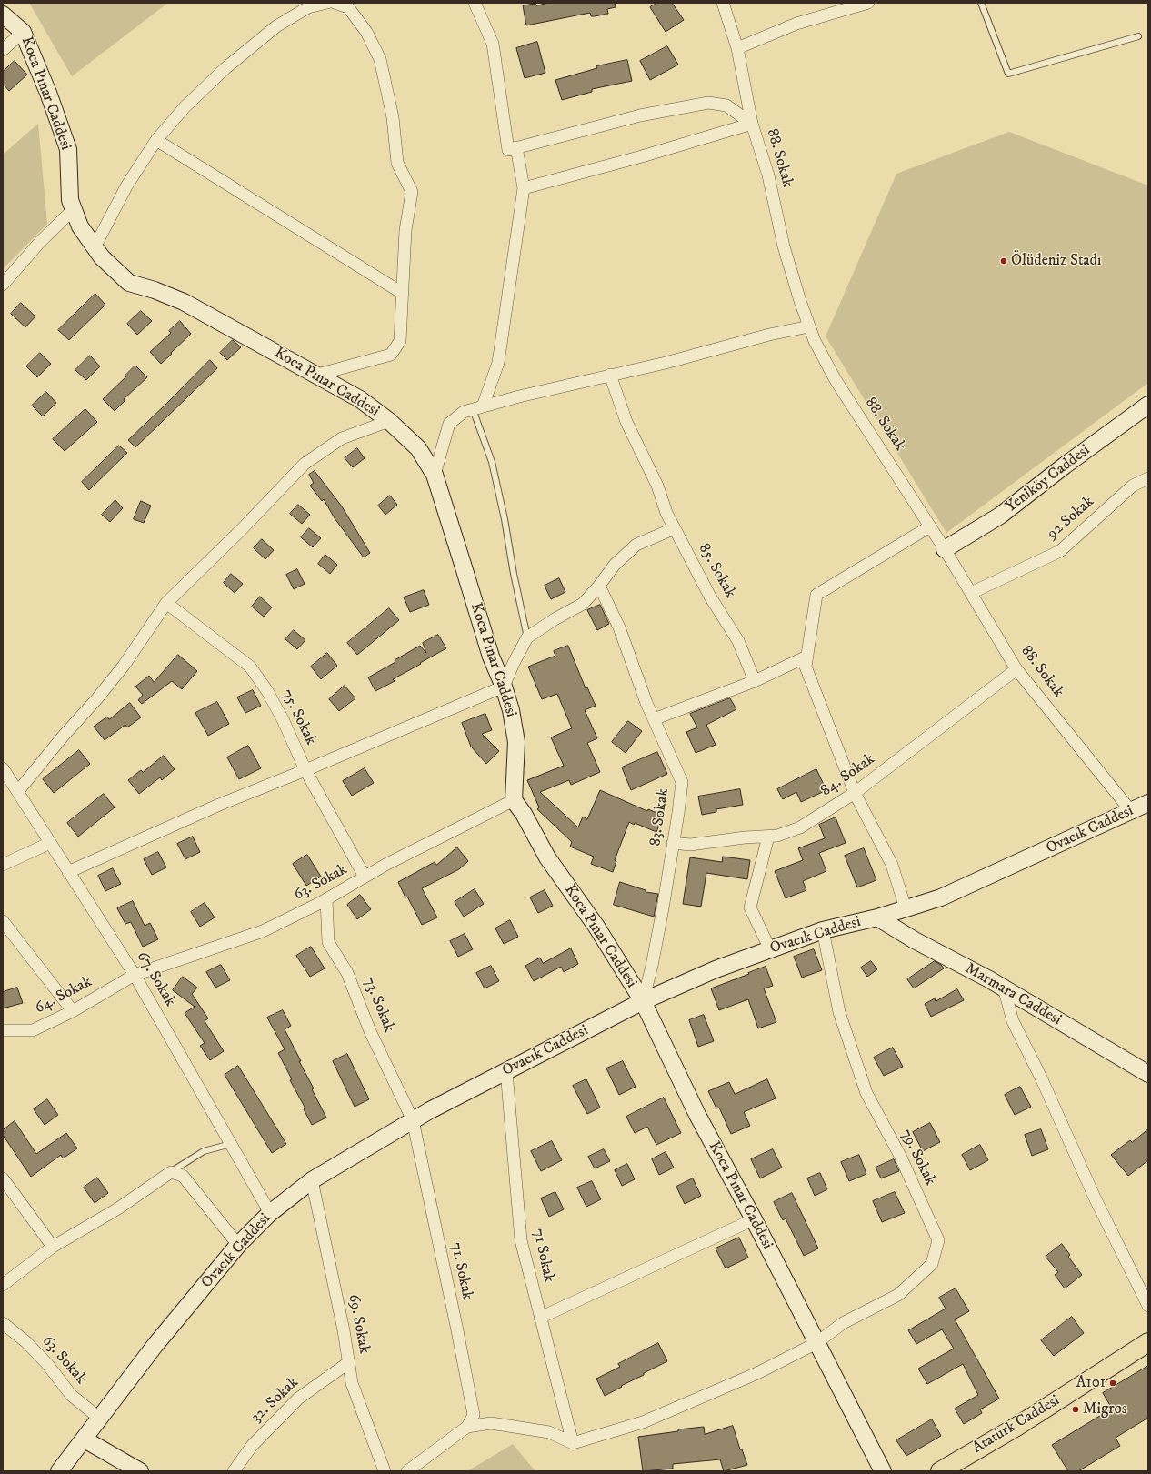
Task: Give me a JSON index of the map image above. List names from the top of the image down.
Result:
{
  "streets": {
    "main road": ["Atatürk Caddesi"],
    "street": [
      "Koca Pınar Caddesi",
      "88. Sokak",
      "Yeniköy Caddesi",
      "92 Sokak",
      "85. Sokak",
      "75. Sokak",
      "84. Sokak",
      "83. Sokak",
      "Ovacık Caddesi",
      "63. Sokak",
      "67. Sokak",
      "Marmara Caddesi",
      "64. Sokak",
      "73. Sokak",
      "79. Sokak",
      "71 Sokak",
      "71. Sokak",
      "69. Sokak",
      "32. Sokak"
    ]
  },
  "crossings": [
    ["Koca Pınar Caddesi", "83. Sokak"],
    ["Koca Pınar Caddesi", "Ovacık Caddesi"],
    ["Koca Pınar Caddesi", "63. Sokak"],
    ["Koca Pınar Caddesi", "79. Sokak"],
    ["88. Sokak", "Yeniköy Caddesi"],
    ["88. Sokak", "92 Sokak"],
    ["88. Sokak", "84. Sokak"],
    ["88. Sokak", "Ovacık Caddesi"],
    ["75. Sokak", "63. Sokak"],
    ["84. Sokak", "83. Sokak"],
    ["83. Sokak", "Ovacık Caddesi"],
    ["Ovacık Caddesi", "63. Sokak"],
    ["Ovacık Caddesi", "67. Sokak"],
    ["Ovacık Caddesi", "Marmara Caddesi"],
    ["Ovacık Caddesi", "73. Sokak"],
    ["Ovacık Caddesi", "79. Sokak"],
    ["Ovacık Caddesi", "71 Sokak"],
    ["Ovacık Caddesi", "71. Sokak"],
    ["Ovacık Caddesi", "69. Sokak"],
    ["63. Sokak", "67. Sokak"],
    ["63. Sokak", "64. Sokak"],
    ["63. Sokak", "73. Sokak"],
    ["67. Sokak", "64. Sokak"],
    ["73. Sokak", "71. Sokak"],
    ["79. Sokak", "71 Sokak"],
    ["69. Sokak", "32. Sokak"]
  ],
  "places": ["Ölüdeniz Stadı", "A101", "Migros"]
}
